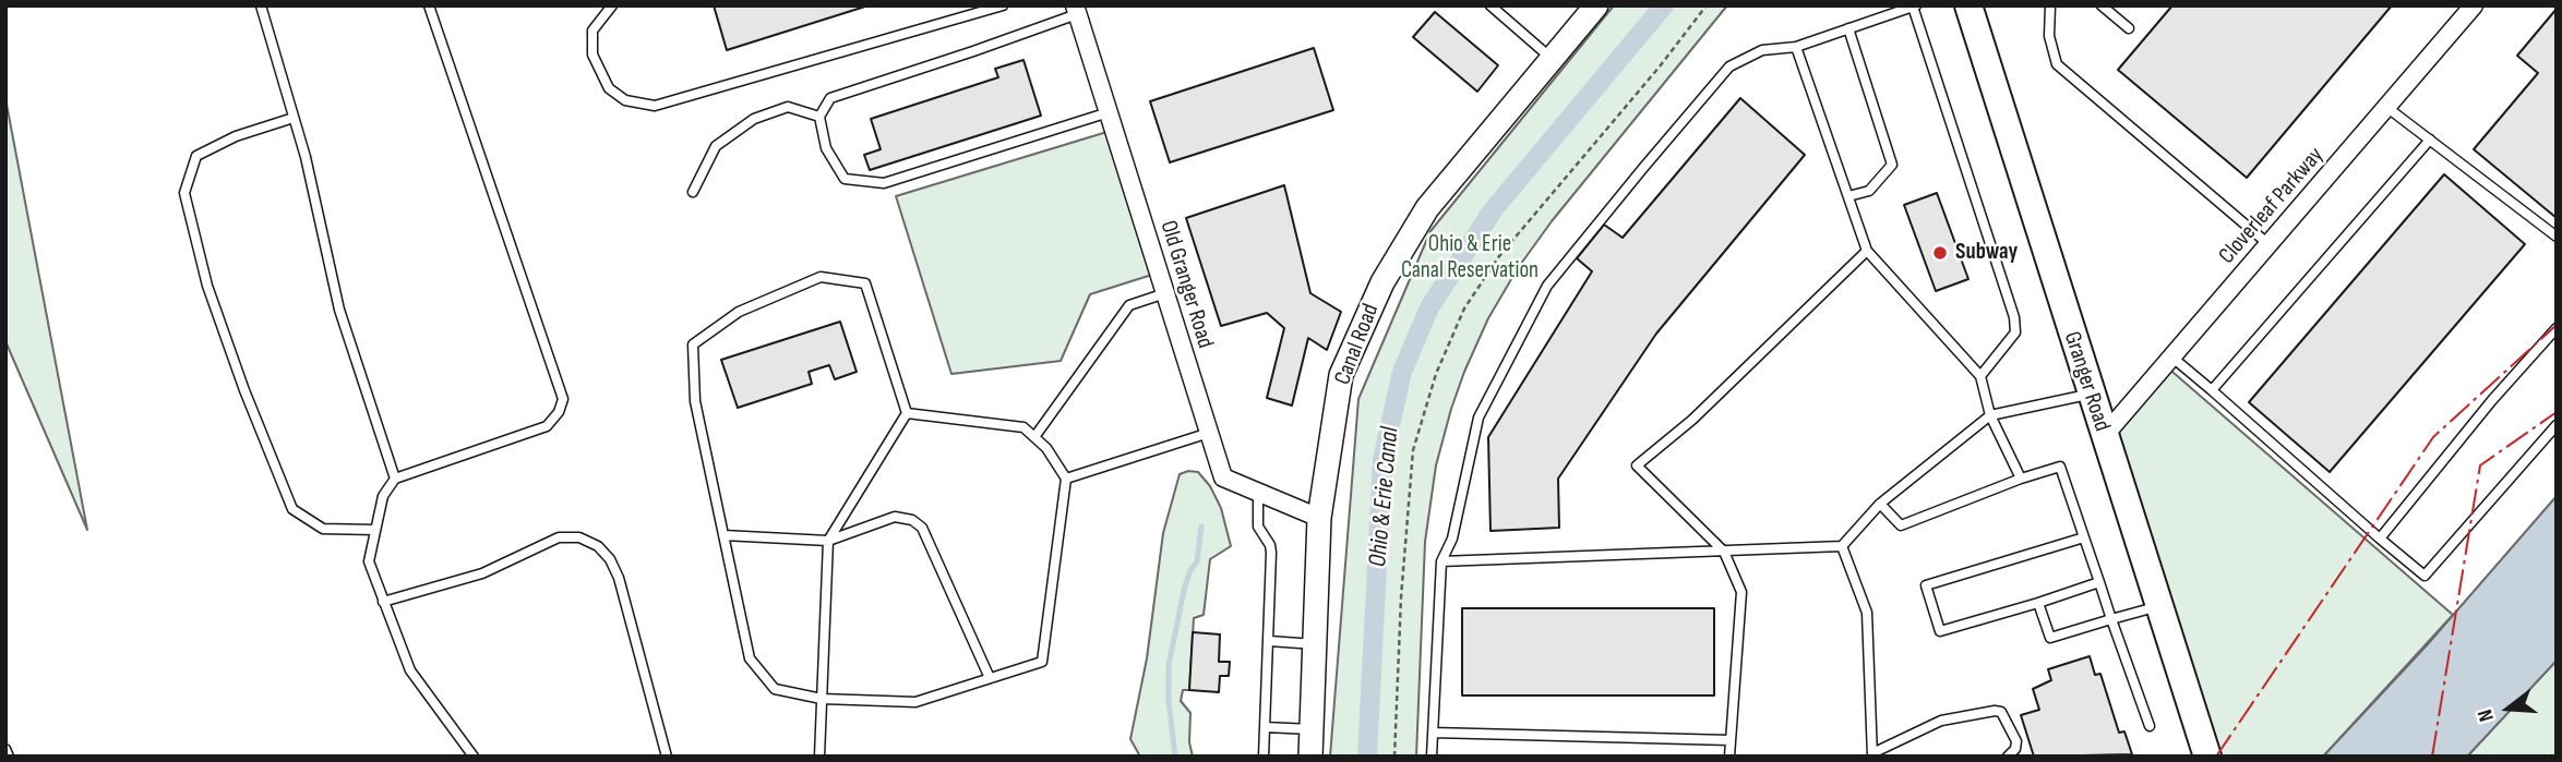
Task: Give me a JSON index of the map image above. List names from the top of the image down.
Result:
{
  "streets": {
    "main road": ["Granger Road"],
    "street": ["Cloverleaf Parkway", "Old Granger Road", "Canal Road"]
  },
  "crossings": [
    ["Cloverleaf Parkway", "Granger Road"],
    ["Old Granger Road", "Canal Road"]
  ],
  "water": ["Ohio & Erie Canal"],
  "parks": ["Ohio & Erie Canal Reservation"],
  "places": ["Subway"],
  "north": "left"
}
